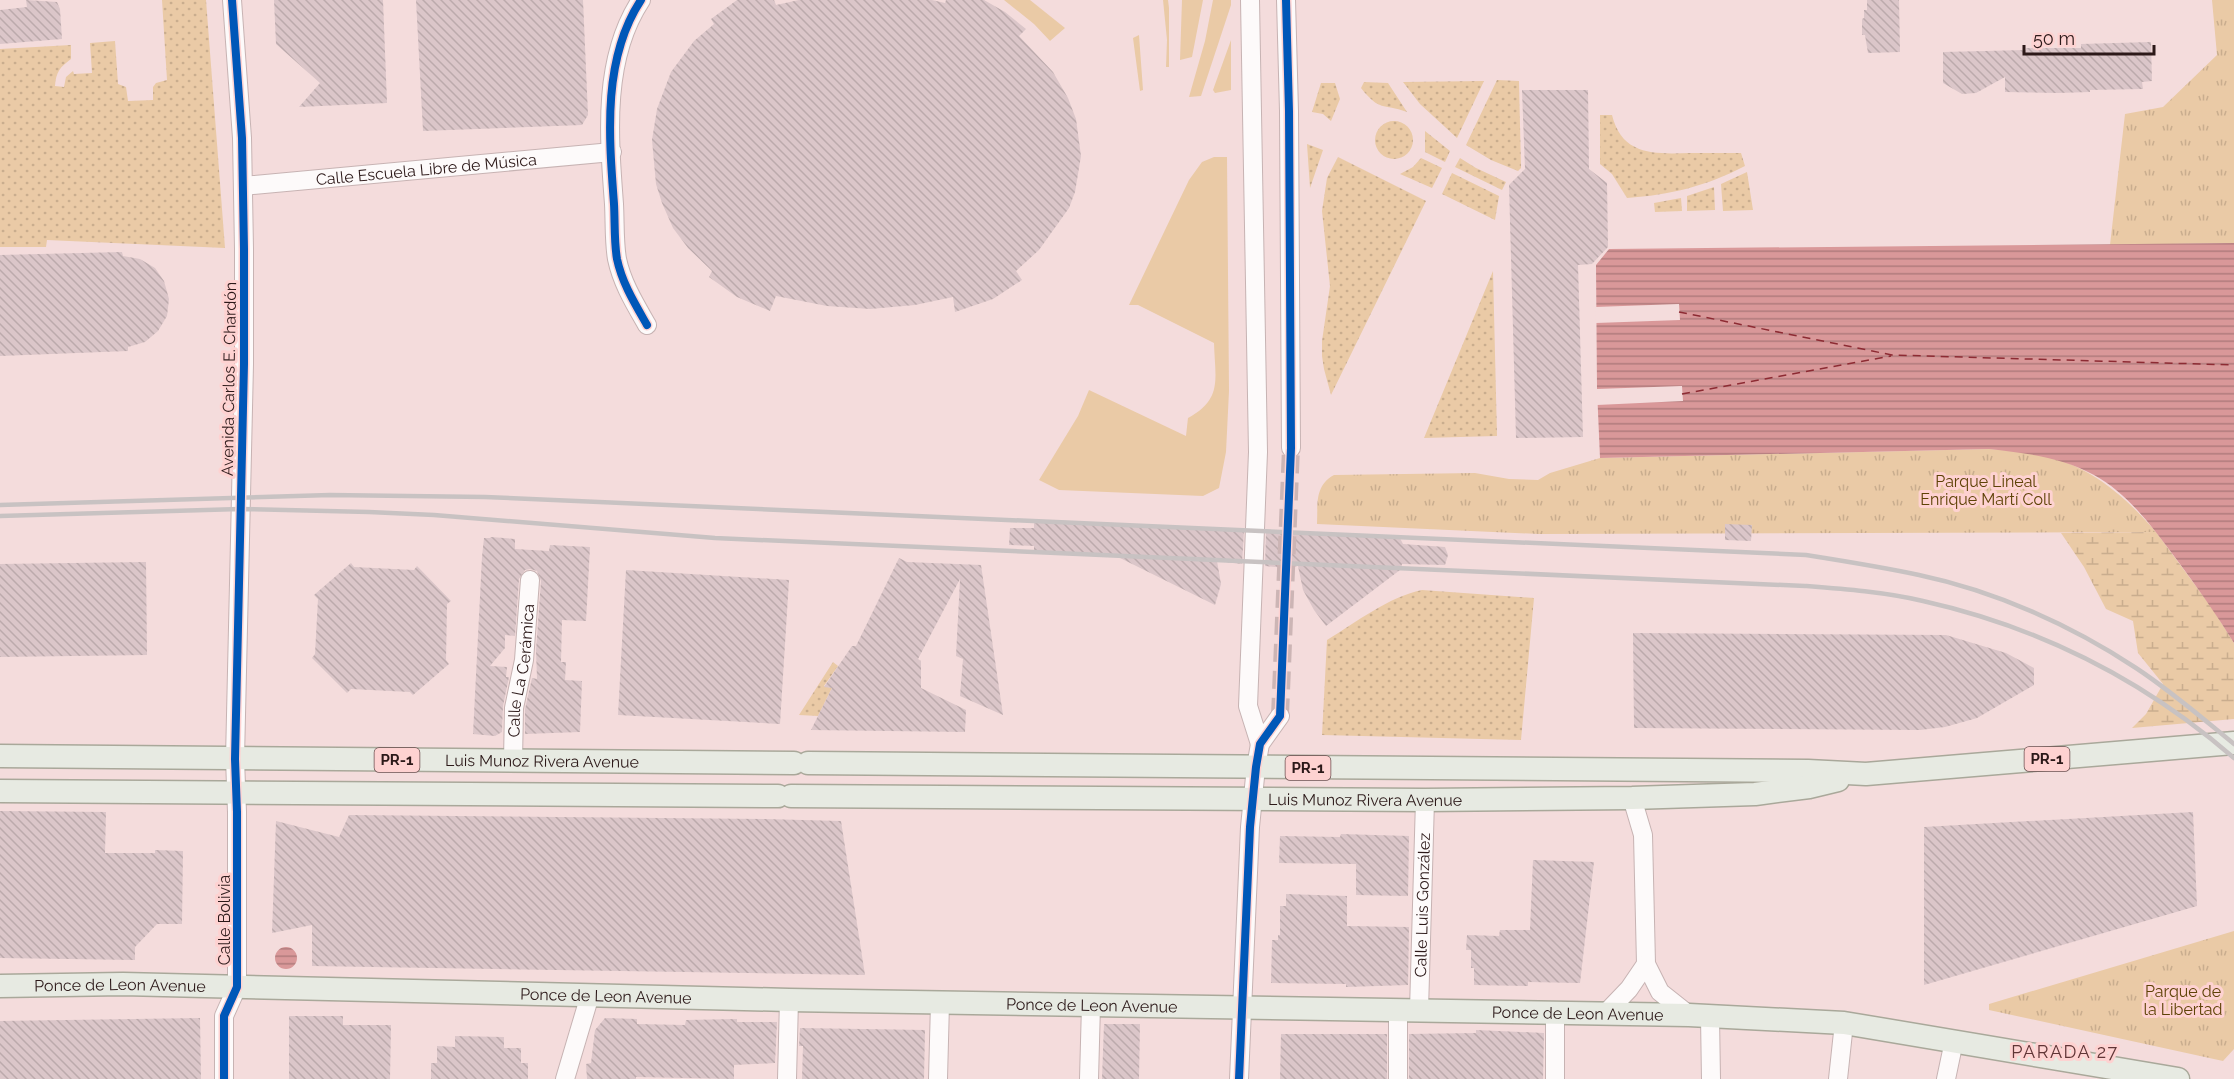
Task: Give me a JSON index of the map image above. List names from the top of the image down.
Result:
{
  "streets": {
    "main road": ["PR-1", "Luis Munoz Rivera Avenue", "Ponce de Leon Avenue"],
    "street": [
      "Calle Escuela Libre de Música",
      "Avenida Carlos E. Chardón",
      "Calle La Cerámica",
      "Calle Luis González",
      "Calle Bolivia"
    ]
  },
  "crossings": [
    ["Calle Escuela Libre de Música", "Avenida Carlos E. Chardón"],
    ["Avenida Carlos E. Chardón", "Luis Munoz Rivera Avenue"],
    ["Avenida Carlos E. Chardón", "Calle Bolivia"],
    ["Calle La Cerámica", "Luis Munoz Rivera Avenue"],
    ["Luis Munoz Rivera Avenue", "Calle Luis González"],
    ["Luis Munoz Rivera Avenue", "Calle Bolivia"],
    ["Calle Luis González", "Ponce de Leon Avenue"],
    ["Calle Bolivia", "Ponce de Leon Avenue"]
  ],
  "districts": ["PARADA 27"],
  "parks": ["Parque Lineal Enrique Martí Coll", "Parque de la Libertad"],
  "scale_bar": "50 m"
}
